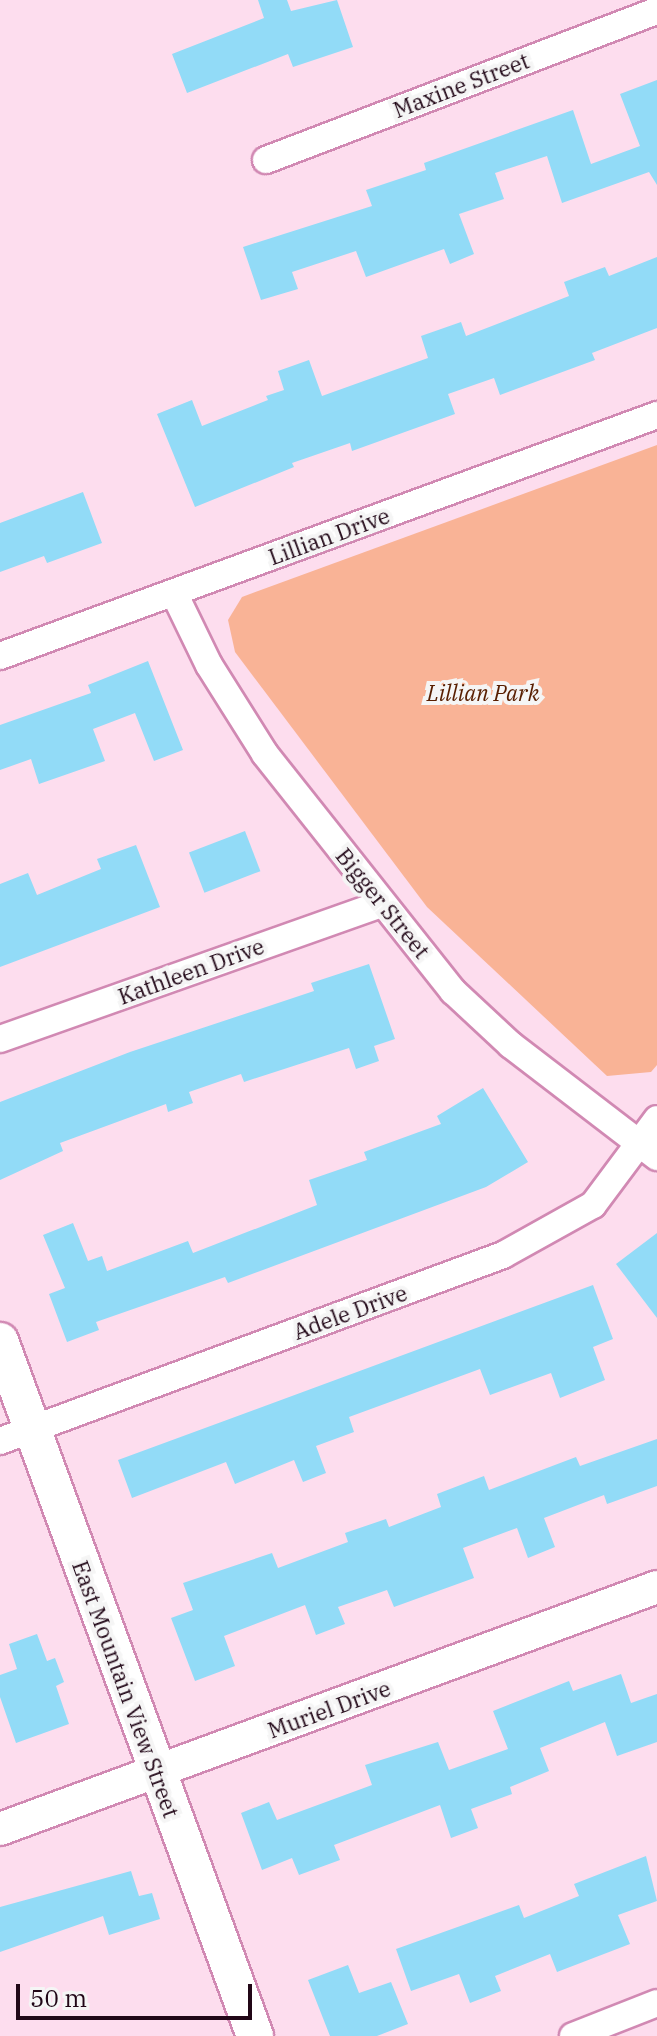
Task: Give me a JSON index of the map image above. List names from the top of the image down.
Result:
{
  "streets": {
    "main road": ["East Mountain View Street"],
    "street": [
      "Maxine Street",
      "Lillian Drive",
      "Bigger Street",
      "Kathleen Drive",
      "Adele Drive",
      "Muriel Drive"
    ]
  },
  "crossings": [
    ["Lillian Drive", "Bigger Street"],
    ["Bigger Street", "Kathleen Drive"],
    ["Bigger Street", "Adele Drive"],
    ["Adele Drive", "East Mountain View Street"],
    ["East Mountain View Street", "Muriel Drive"]
  ],
  "parks": ["Lillian Park"],
  "scale_bar": "50 m"
}
